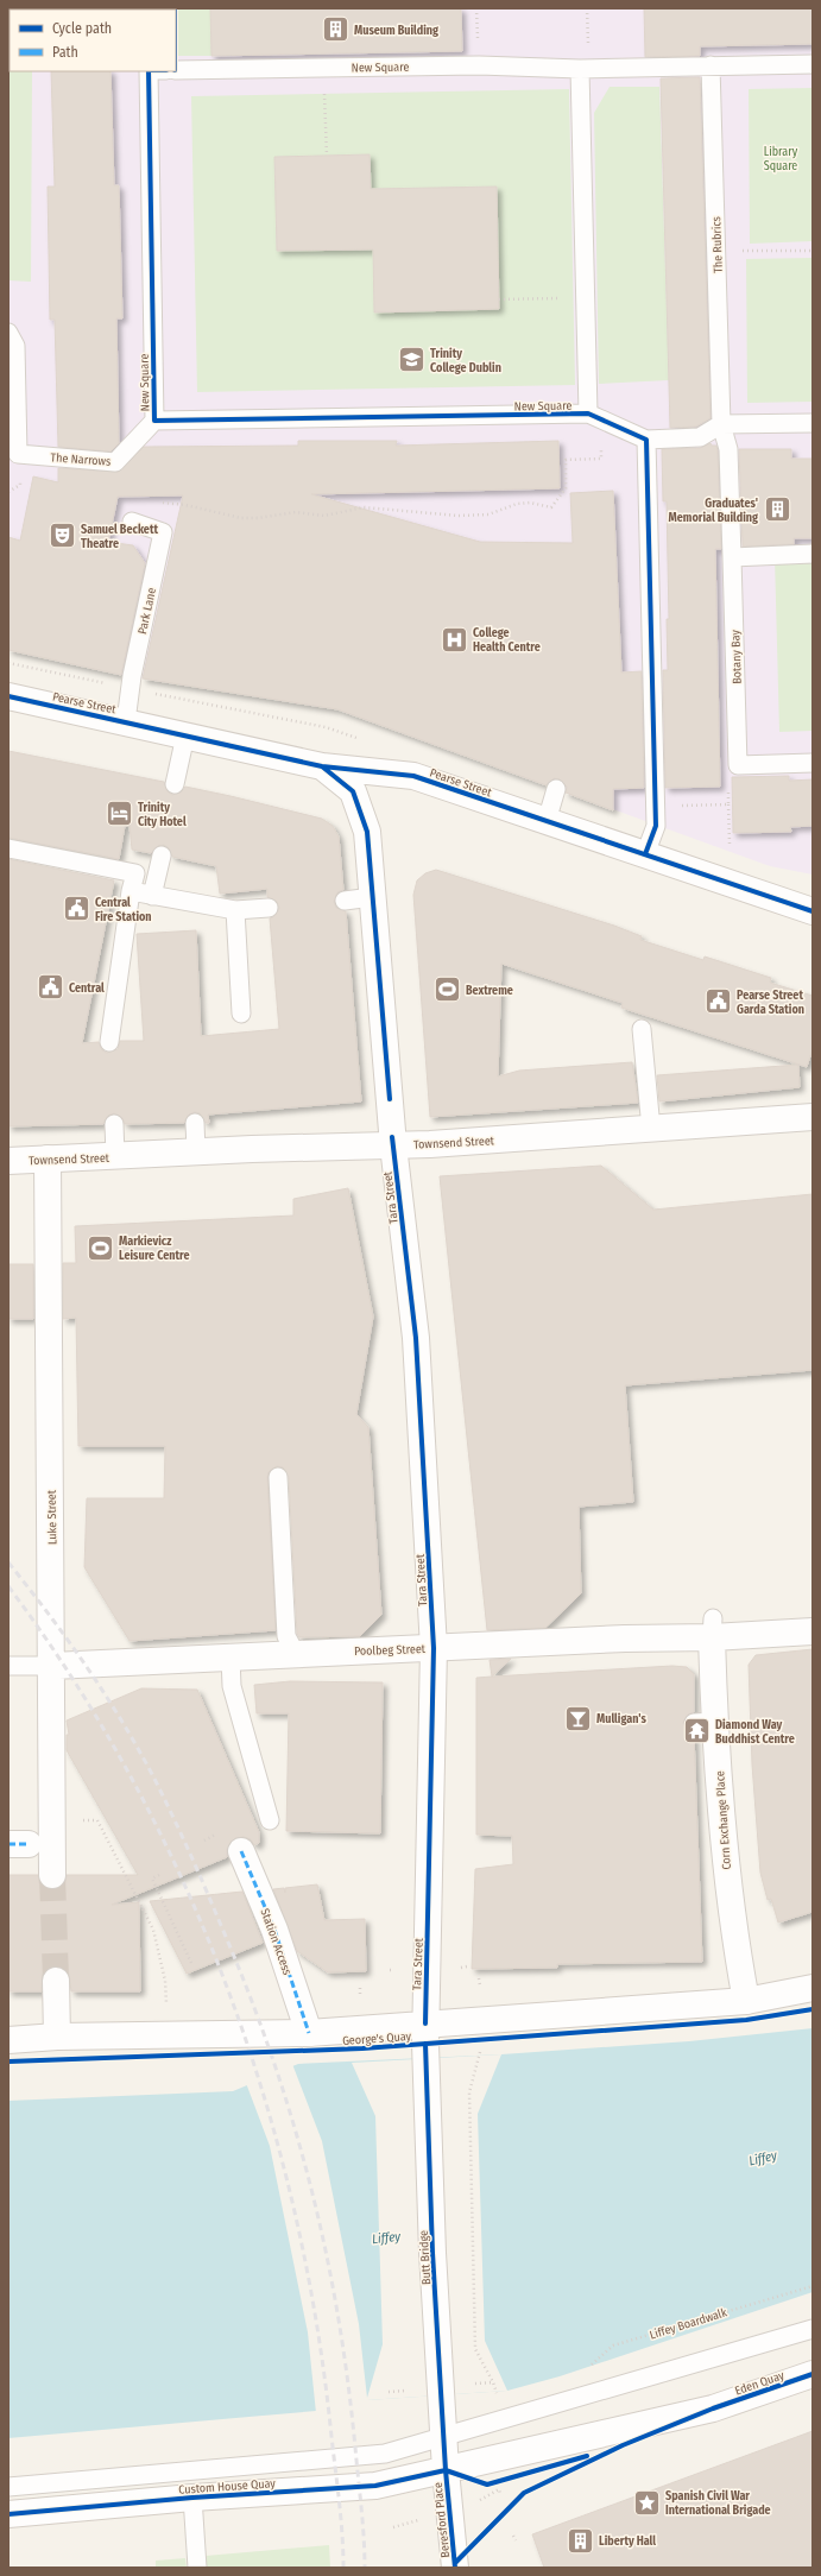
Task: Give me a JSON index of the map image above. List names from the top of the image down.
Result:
{
  "streets": {
    "main road": [
      "Pearse Street",
      "Townsend Street",
      "Tara Street",
      "Luke Street",
      "Poolbeg Street",
      "Corn Exchange Place",
      "Station Access",
      "George's Quay",
      "Butt Bridge",
      "Eden Quay",
      "Custom House Quay",
      "Beresford Place"
    ],
    "lane": [
      "New Square",
      "The Rubrics",
      "The Narrows",
      "Park Lane",
      "Botany Bay"
    ],
    "path": ["Liffey Boardwalk"]
  },
  "crossings": [
    ["New Square", "The Narrows"],
    ["The Rubrics", "Botany Bay"],
    ["Park Lane", "Pearse Street"],
    ["Pearse Street", "Tara Street"],
    ["Townsend Street", "Tara Street"],
    ["Townsend Street", "Luke Street"],
    ["Tara Street", "Poolbeg Street"],
    ["Tara Street", "George's Quay"],
    ["Tara Street", "Butt Bridge"],
    ["Luke Street", "Poolbeg Street"],
    ["Poolbeg Street", "Corn Exchange Place"],
    ["Corn Exchange Place", "George's Quay"],
    ["Station Access", "George's Quay"],
    ["George's Quay", "Butt Bridge"],
    ["Butt Bridge", "Eden Quay"],
    ["Butt Bridge", "Custom House Quay"],
    ["Butt Bridge", "Beresford Place"],
    ["Eden Quay", "Custom House Quay"],
    ["Eden Quay", "Beresford Place"],
    ["Custom House Quay", "Beresford Place"]
  ],
  "water": ["Liffey"],
  "parks": ["Library Square"],
  "places": {
    "building": ["Museum Building", "Graduates' Memorial Building", "Liberty Hall"],
    "school or university": ["Trinity College Dublin"],
    "theatre": ["Samuel Beckett Theatre"],
    "hospital": ["College Health Centre"],
    "hotel": ["Trinity City Hotel"],
    "public building": ["Central Fire Station", "Central", "Pearse Street Garda Station"],
    "sports": ["Bextreme", "Markievicz Leisure Centre"],
    "bar": ["Mulligan's"],
    "temple": ["Diamond Way Buddhist Centre"],
    "place": ["Spanish Civil War International Brigade"]
  },
  "legend": ["Cycle path", "Path"]
}
